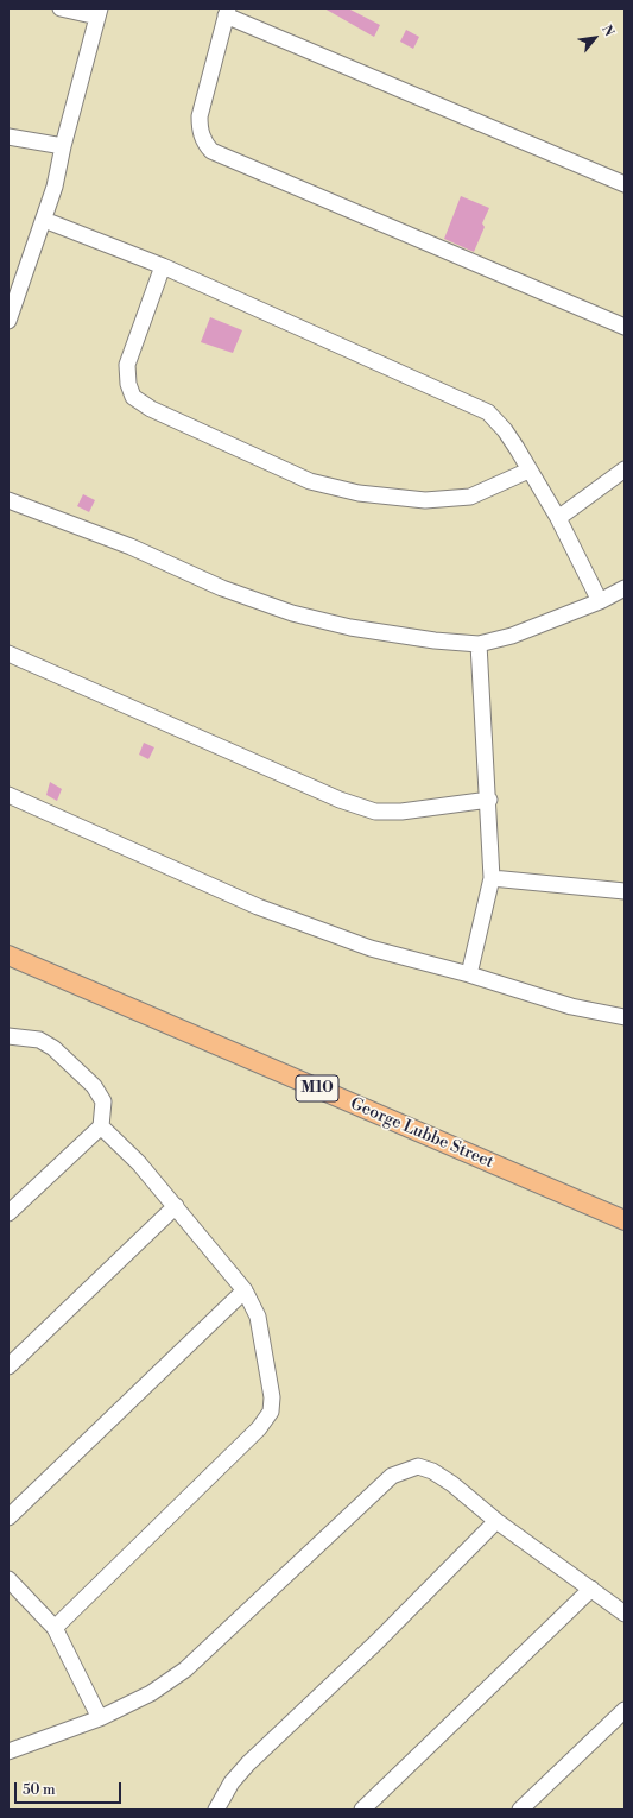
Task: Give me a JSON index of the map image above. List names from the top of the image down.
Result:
{
  "streets": {
    "main road": ["M10", "George Lubbe Street"]
  },
  "scale_bar": "50 m",
  "north": "top right"
}
